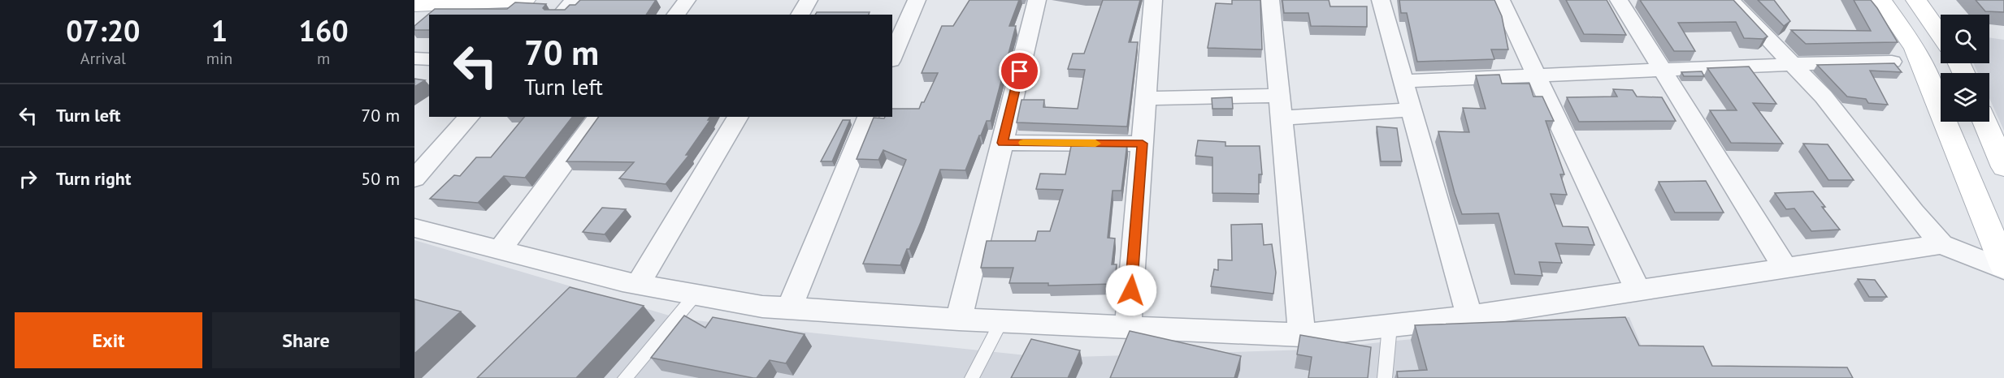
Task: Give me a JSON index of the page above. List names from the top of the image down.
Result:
{
  "page": {
    "eta": [
      "07:20",
      "Arrival",
      "1",
      "min",
      "160",
      "m"
    ],
    "turn": ["70 m", "Turn left"],
    "list": [
      {
        "name": "Turn left",
        "value": "70 m"
      },
      {
        "name": "Turn right",
        "value": "50 m"
      }
    ],
    "buttons": ["Exit", "Share"]
  }
}
